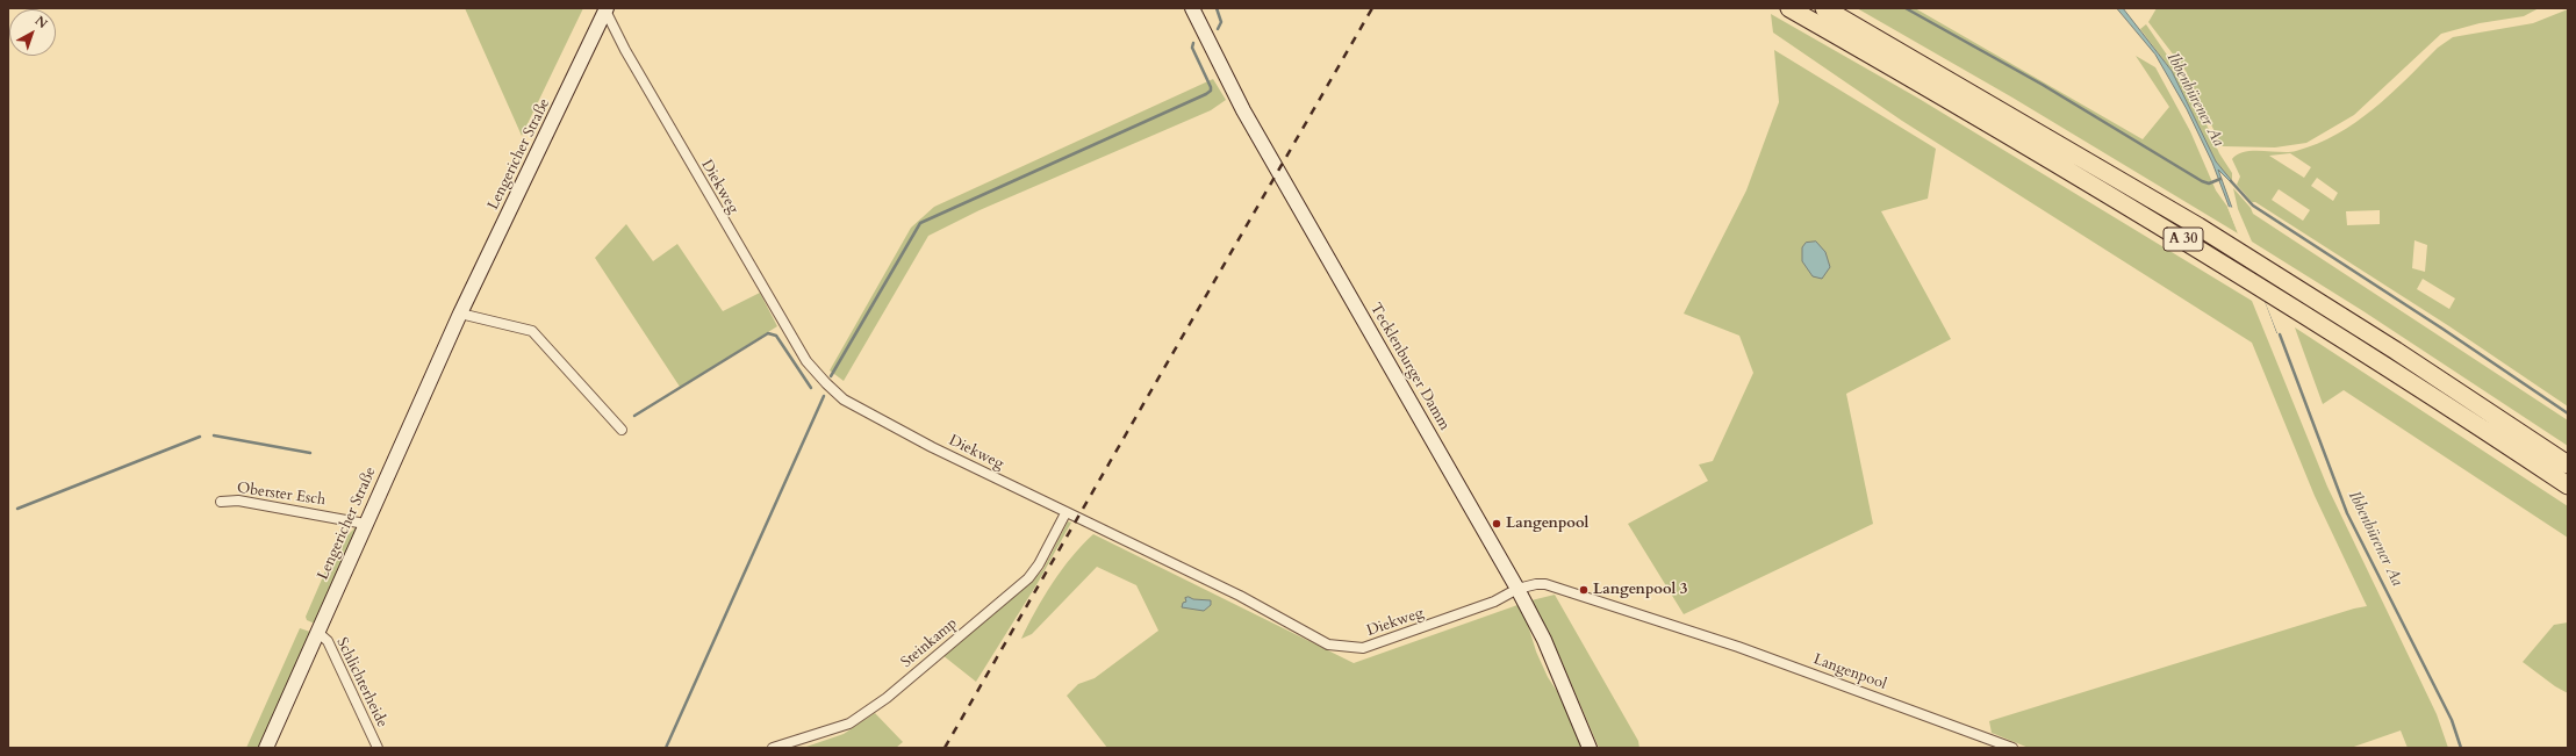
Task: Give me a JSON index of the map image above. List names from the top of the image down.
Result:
{
  "streets": {
    "highway": ["A 30"],
    "main road": ["Lengericher Straße", "Tecklenburger Damm"],
    "street": [
      "Diekweg",
      "Oberster Esch",
      "Steinkamp",
      "Langenpool",
      "Schlichterheide"
    ]
  },
  "crossings": [
    ["Lengericher Straße", "Diekweg"],
    ["Lengericher Straße", "Oberster Esch"],
    ["Lengericher Straße", "Schlichterheide"],
    ["Diekweg", "Tecklenburger Damm"],
    ["Diekweg", "Steinkamp"],
    ["Diekweg", "Langenpool"],
    ["Tecklenburger Damm", "Langenpool"]
  ],
  "water": ["Ibbenbürener Aa"],
  "places": ["Langenpool", "Langenpool 3"],
  "north": "top right"
}
